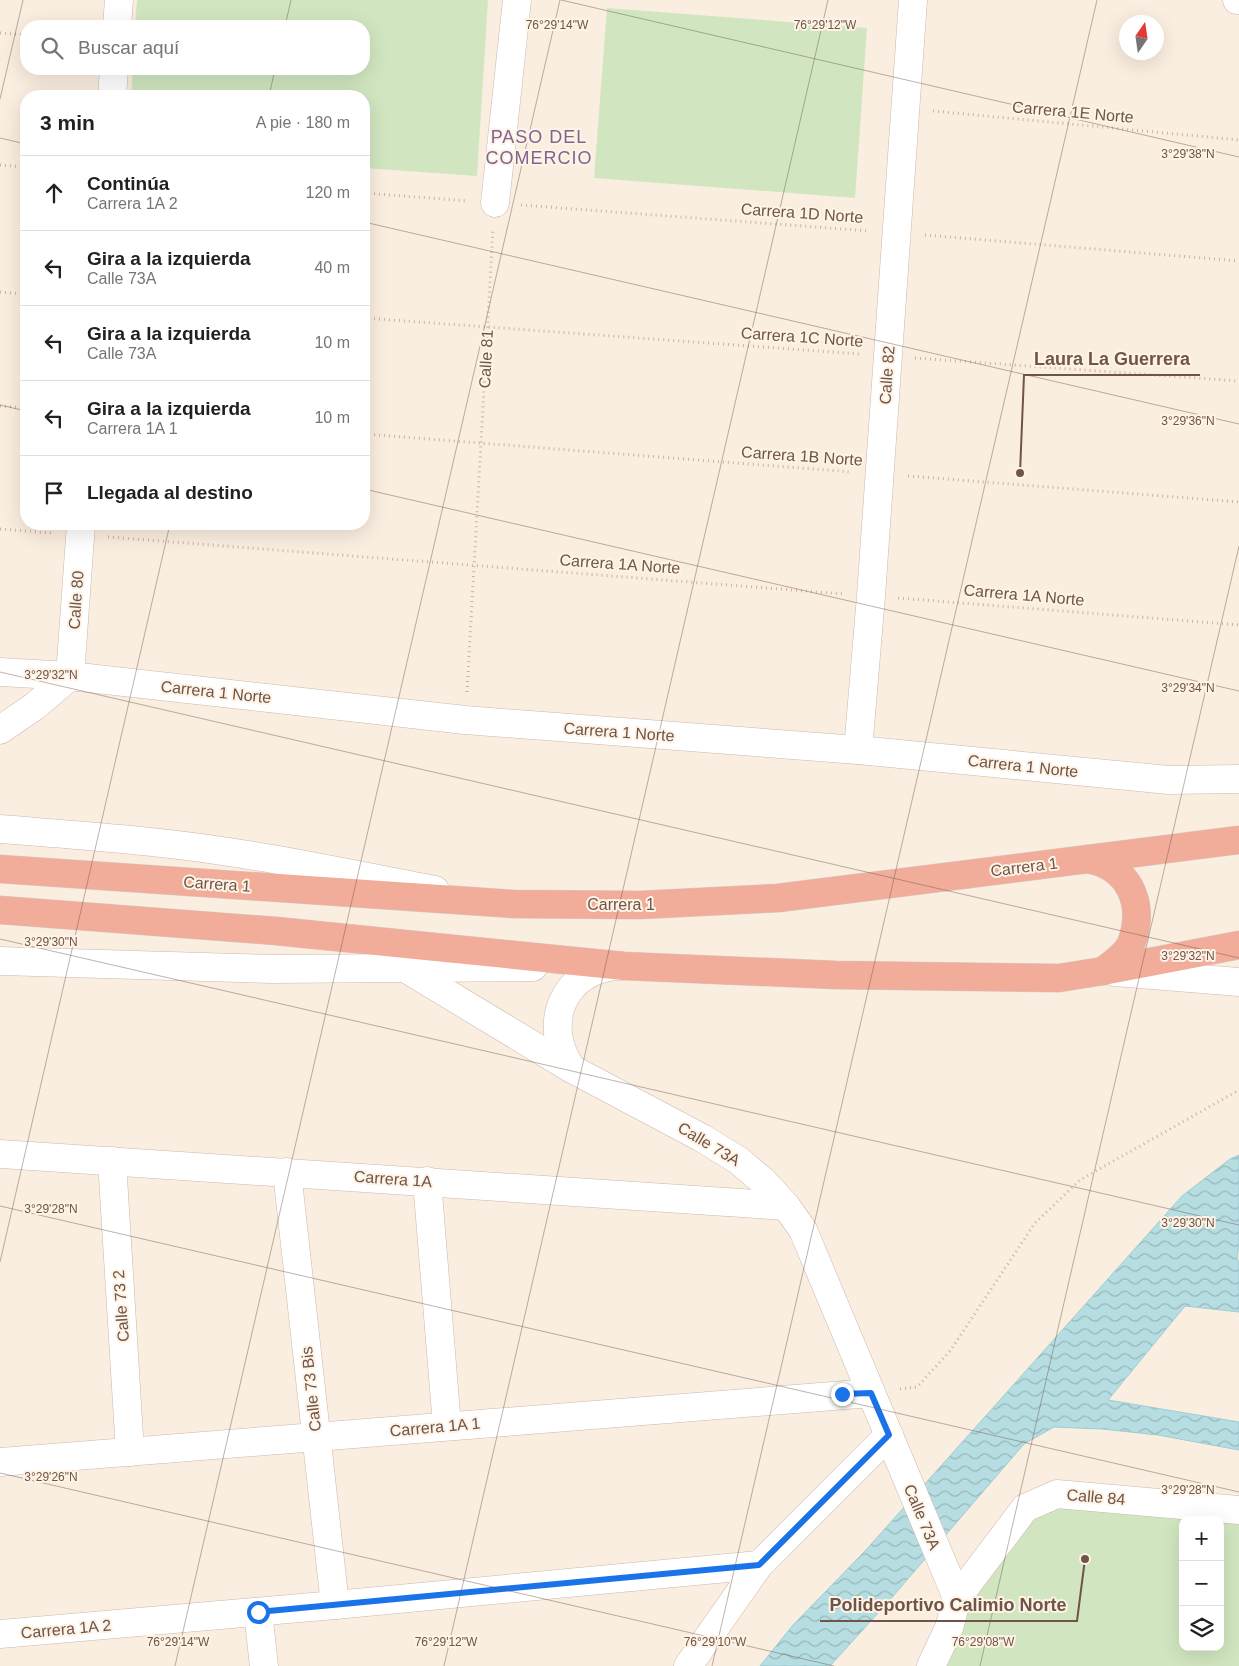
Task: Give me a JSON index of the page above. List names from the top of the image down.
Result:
{
  "streets": {
    "highway": ["Carrera 1"],
    "street": [
      "Calle 82",
      "Calle 80",
      "Carrera 1 Norte",
      "Calle 73A",
      "Carrera 1A",
      "Calle 73 2",
      "Calle 73 Bis",
      "Carrera 1A 1",
      "Calle 84",
      "Carrera 1A 2"
    ],
    "path": [
      "Carrera 1E Norte",
      "Carrera 1D Norte",
      "Carrera 1C Norte",
      "Calle 81",
      "Carrera 1B Norte",
      "Carrera 1A Norte"
    ]
  },
  "crossings": [
    ["Carrera 1E Norte", "Calle 82"],
    ["Carrera 1D Norte", "Calle 81"],
    ["Carrera 1D Norte", "Calle 82"],
    ["Carrera 1C Norte", "Calle 81"],
    ["Carrera 1C Norte", "Calle 82"],
    ["Calle 81", "Carrera 1B Norte"],
    ["Calle 81", "Carrera 1A Norte"],
    ["Calle 81", "Carrera 1 Norte"],
    ["Calle 82", "Carrera 1B Norte"],
    ["Calle 82", "Carrera 1A Norte"],
    ["Calle 82", "Carrera 1 Norte"],
    ["Calle 80", "Carrera 1 Norte"],
    ["Calle 73A", "Carrera 1A"],
    ["Calle 73A", "Carrera 1A 1"],
    ["Calle 73A", "Calle 84"],
    ["Carrera 1A", "Calle 73 2"],
    ["Carrera 1A", "Calle 73 Bis"],
    ["Calle 73 2", "Carrera 1A 1"],
    ["Calle 73 Bis", "Carrera 1A 1"],
    ["Calle 73 Bis", "Carrera 1A 2"]
  ],
  "districts": ["PASO DEL COMERCIO"],
  "places": ["Laura La Guerrera", "Polideportivo Calimio Norte"],
  "north": "top",
  "page": {
    "search": "Buscar aquí",
    "heading": ["3 min", "A pie · 180 m"],
    "list": [
      ["Continúa", "Carrera 1A 2", "120 m"],
      ["Gira a la izquierda", "Calle 73A", "40 m"],
      ["Gira a la izquierda", "Calle 73A", "10 m"],
      ["Gira a la izquierda", "Carrera 1A 1", "10 m"],
      "Llegada al destino"
    ],
    "map_buttons": ["+", "−"]
  },
  "coordinates": [
    "76°29'14\"W",
    "76°29'12\"W",
    "3°29'38\"N",
    "3°29'36\"N",
    "3°29'32\"N",
    "3°29'34\"N",
    "3°29'30\"N",
    "3°29'28\"N",
    "3°29'26\"N",
    "76°29'10\"W",
    "76°29'08\"W"
  ]
}
